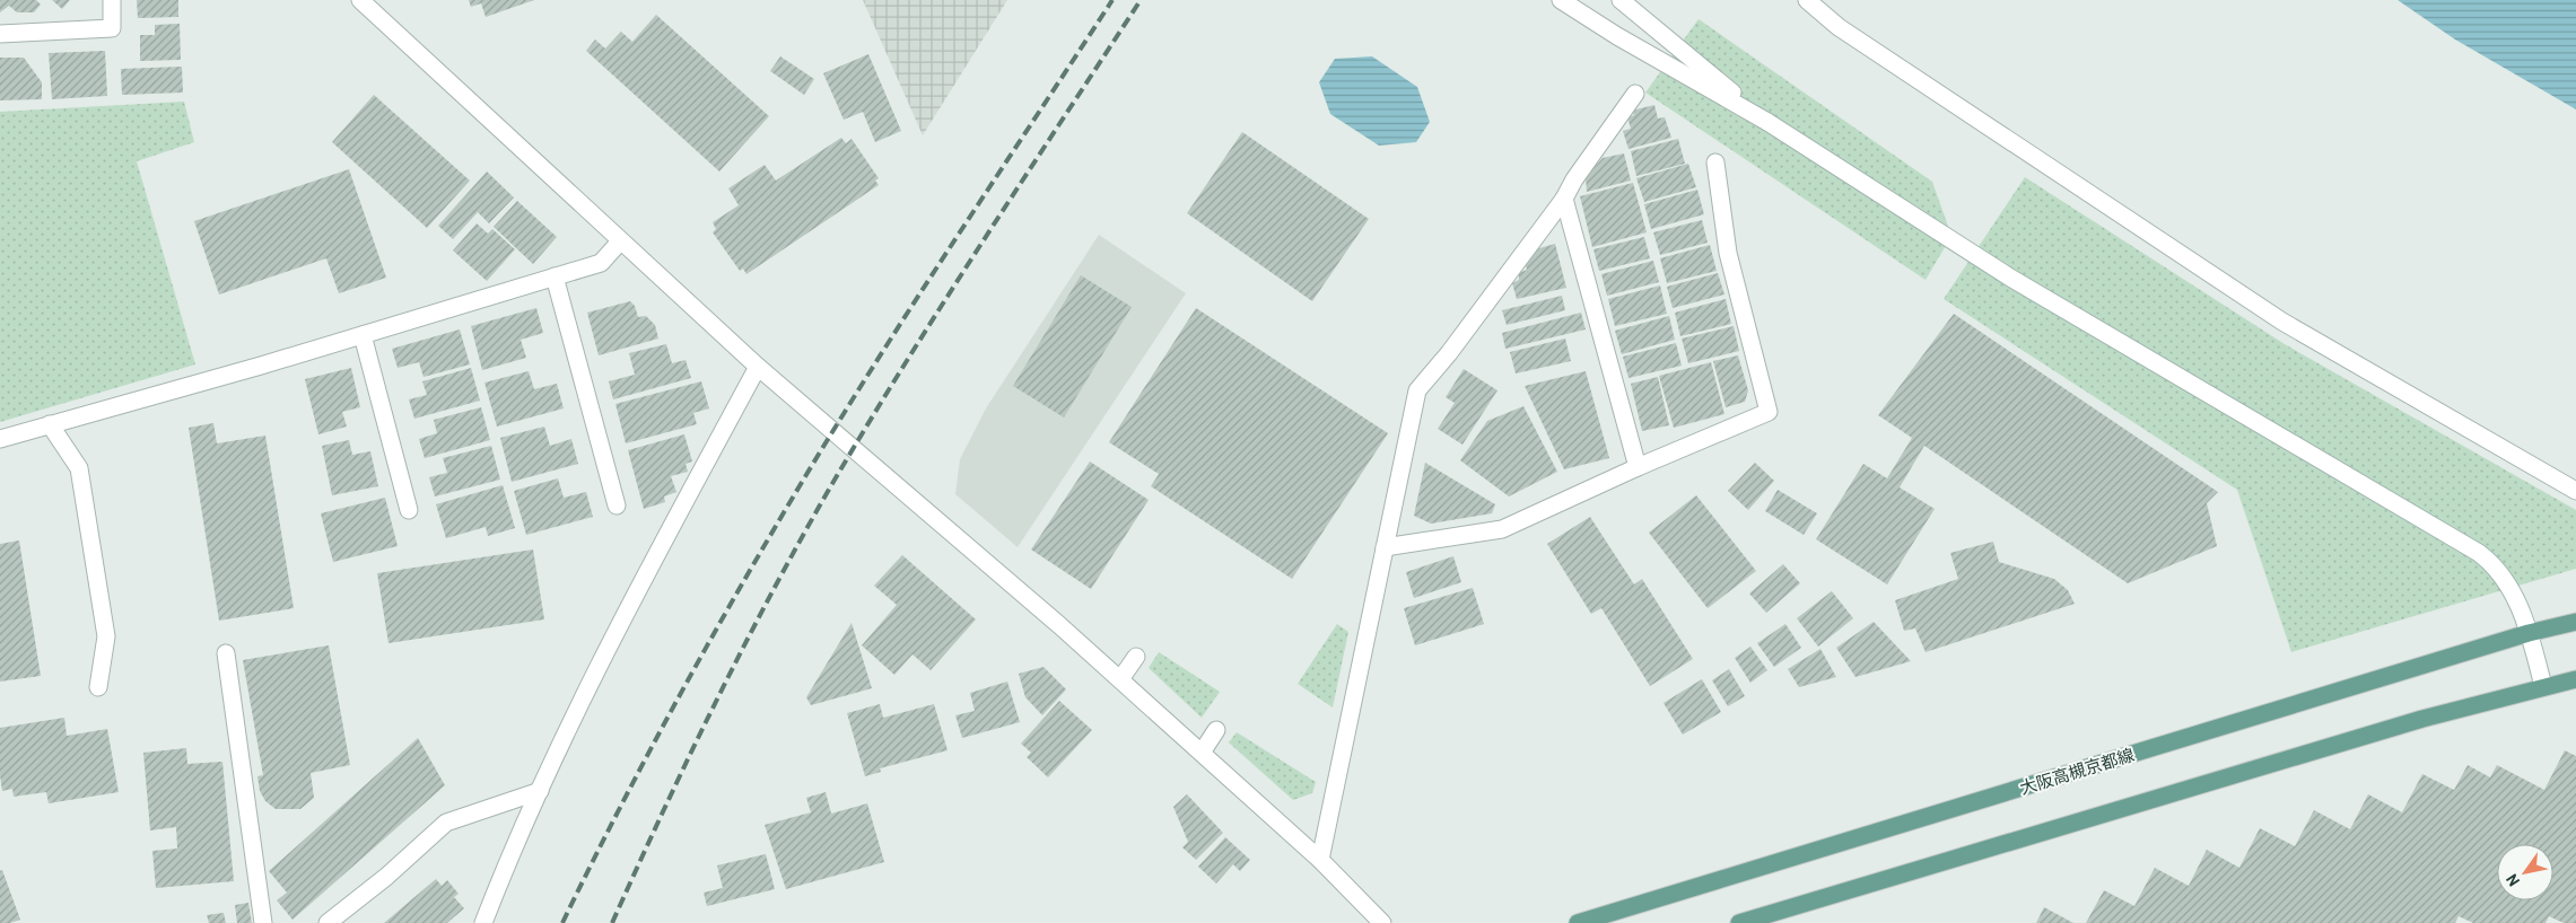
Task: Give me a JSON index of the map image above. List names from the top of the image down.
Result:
{
  "streets": {
    "main road": ["大阪高槻京都線"]
  },
  "north": "bottom left"
}
